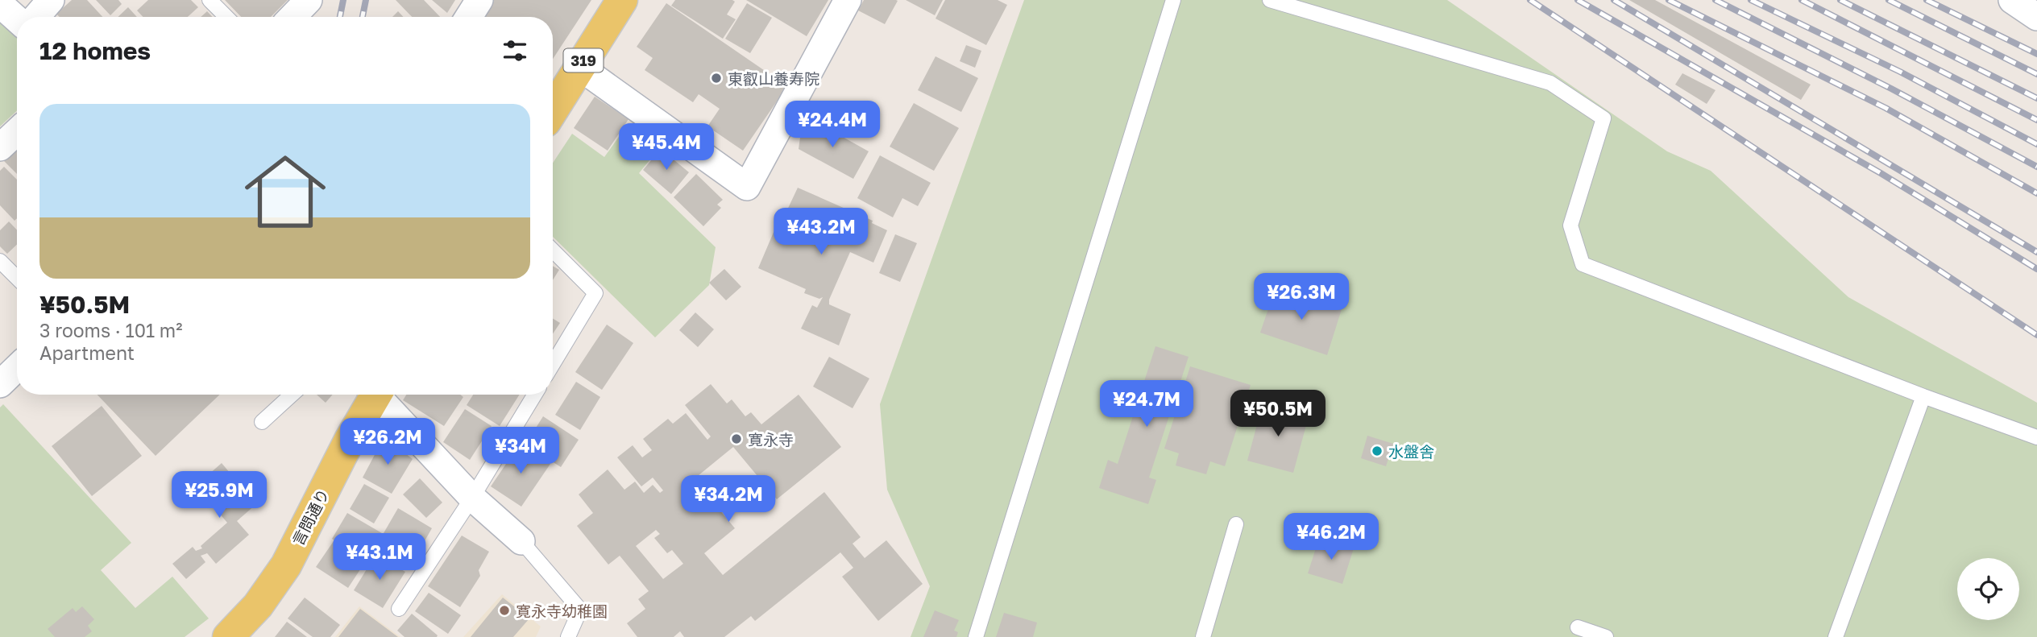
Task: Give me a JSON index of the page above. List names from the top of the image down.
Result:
{
  "streets": {
    "main road": ["319", "言問通り"]
  },
  "places": [
    "東叡山養寿院",
    "寛永寺",
    "水盤舎",
    "寛永寺幼稚園"
  ],
  "page": {
    "heading": "12 homes",
    "list": [
      {
        "name": "¥50.5M",
        "note": "3 rooms · 101 m² · Apartment"
      }
    ],
    "price": [
      "¥24.4M",
      "¥45.4M",
      "¥43.2M",
      "¥26.3M",
      "¥24.7M",
      "¥50.5M",
      "¥26.2M",
      "¥34M",
      "¥25.9M",
      "¥34.2M",
      "¥46.2M",
      "¥43.1M"
    ]
  }
}
